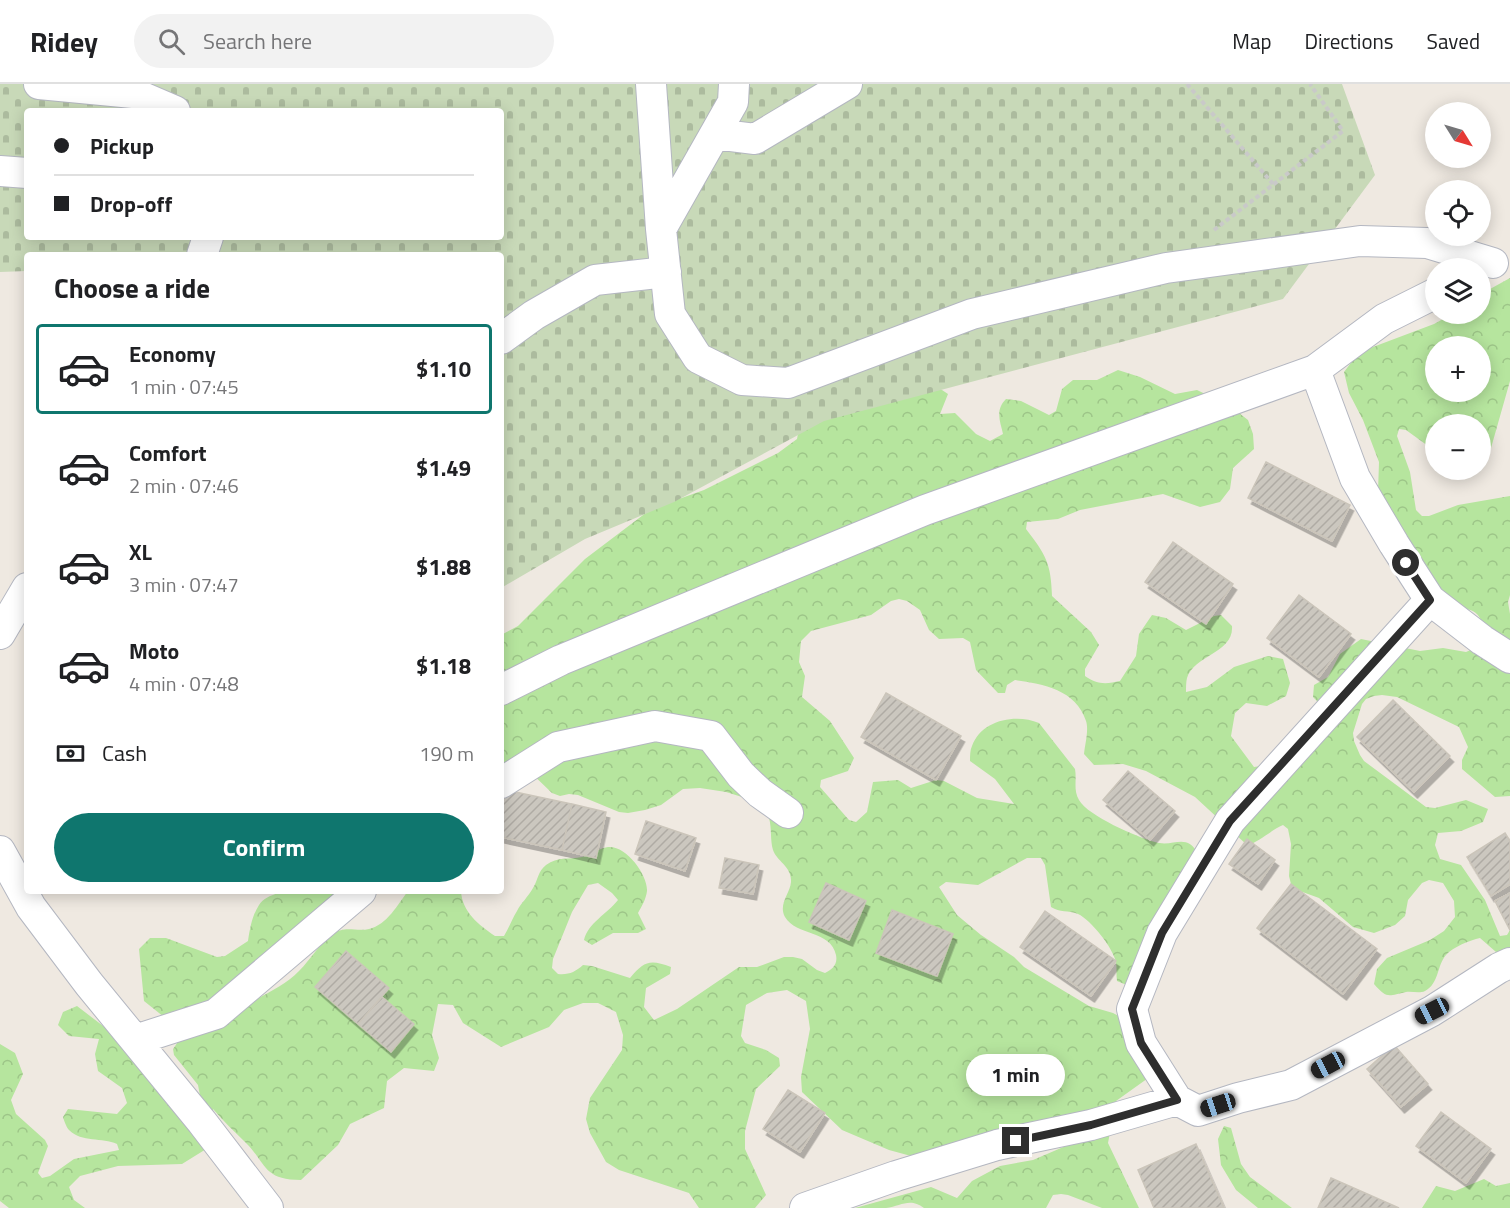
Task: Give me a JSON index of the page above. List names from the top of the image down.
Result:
{
  "north": "bottom right",
  "page": {
    "header": "Ridey",
    "search": "Search here",
    "nav": ["Map", "Directions", "Saved"],
    "map_buttons": ["+", "−"],
    "banner": ["Pickup", "Drop-off"],
    "heading": "Choose a ride",
    "list": [
      {
        "name": "Economy",
        "note": "1 min · 07:45",
        "value": "$1.10"
      },
      {
        "name": "Comfort",
        "note": "2 min · 07:46",
        "value": "$1.49"
      },
      {
        "name": "XL",
        "note": "3 min · 07:47",
        "value": "$1.88"
      },
      {
        "name": "Moto",
        "note": "4 min · 07:48",
        "value": "$1.18"
      }
    ],
    "pay": ["Cash", "190 m"],
    "buttons": "Confirm",
    "bubble": "1 min"
  }
}
